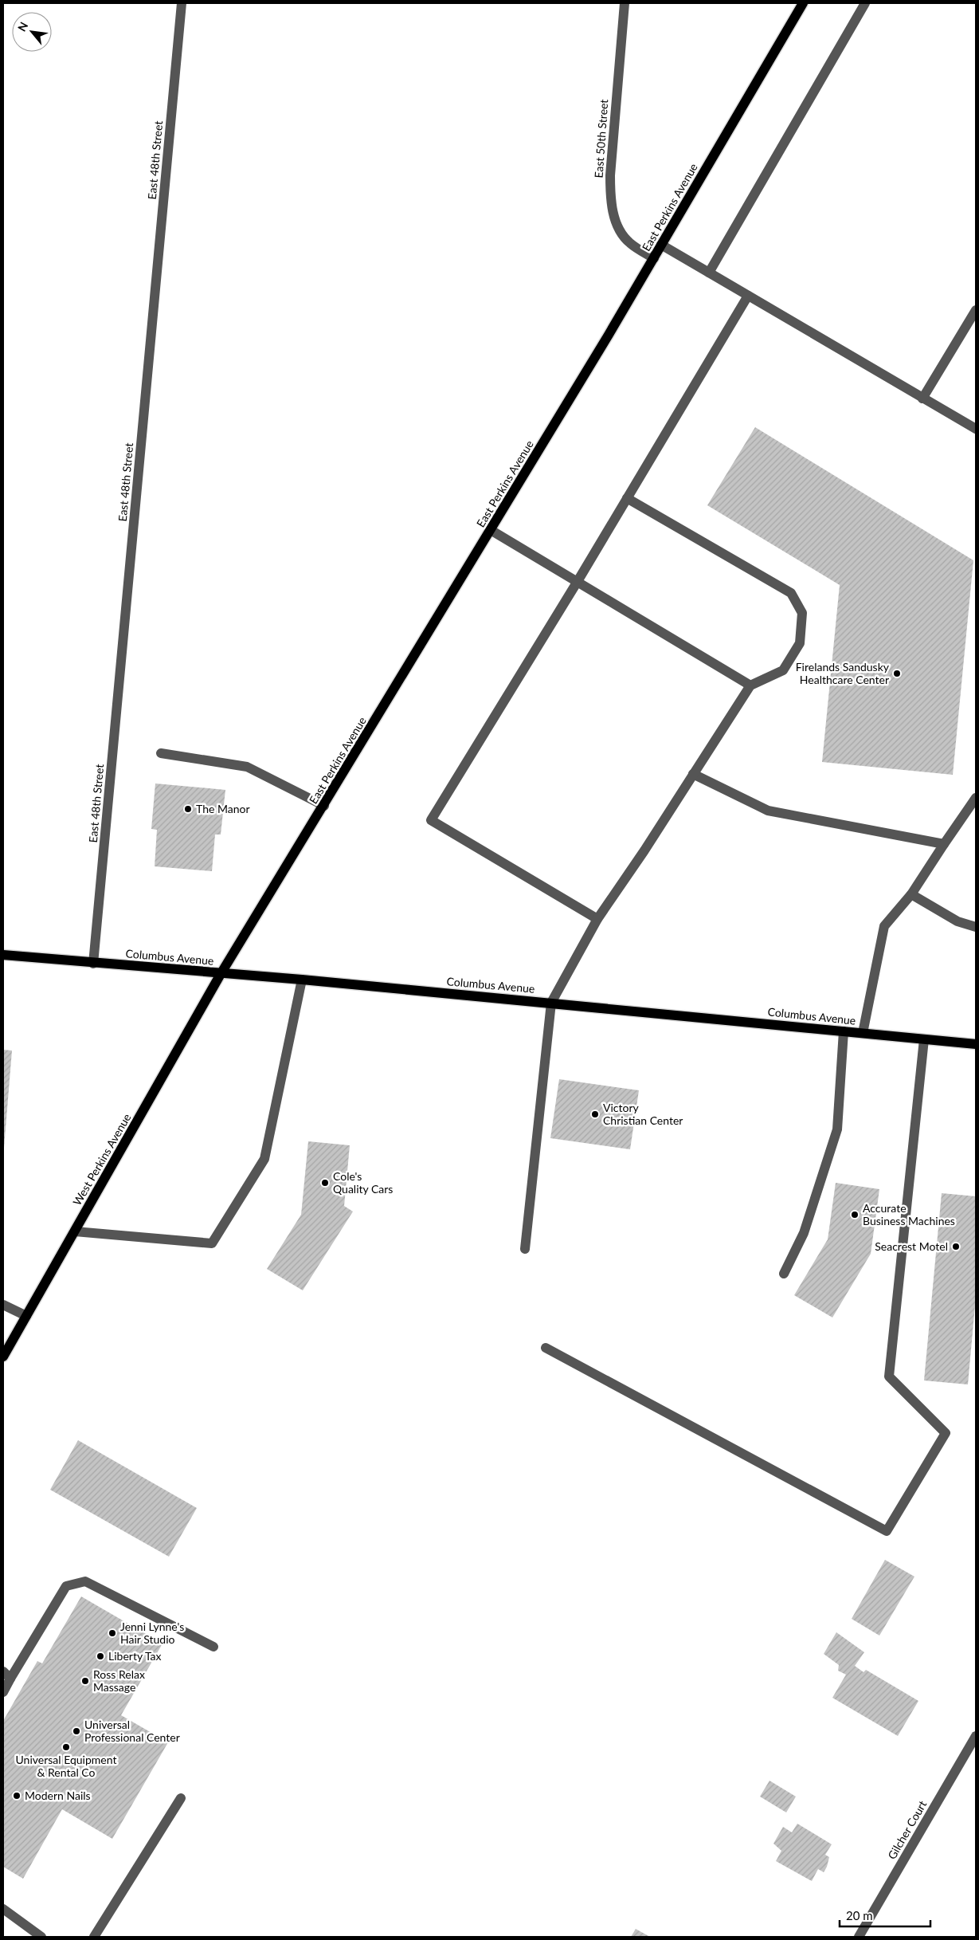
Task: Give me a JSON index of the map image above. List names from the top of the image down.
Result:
{
  "streets": {
    "main road": ["East Perkins Avenue", "Columbus Avenue", "West Perkins Avenue"],
    "street": ["East 50th Street", "East 48th Street", "Gilcher Court"]
  },
  "crossings": [
    ["East 50th Street", "East Perkins Avenue"],
    ["East 48th Street", "Columbus Avenue"],
    ["East Perkins Avenue", "Columbus Avenue"],
    ["East Perkins Avenue", "West Perkins Avenue"],
    ["Columbus Avenue", "West Perkins Avenue"]
  ],
  "places": [
    "Firelands Sandusky Healthcare Center",
    "The Manor",
    "Victory Christian Center",
    "Cole's Quality Cars",
    "Accurate Business Machines",
    "Seacrest Motel",
    "Jenni Lynne's Hair Studio",
    "Liberty Tax",
    "Ross Relax Massage",
    "Universal Professional Center",
    "Universal Equipment & Rental Co",
    "Modern Nails"
  ],
  "scale_bar": "20 m",
  "north": "top left"
}
